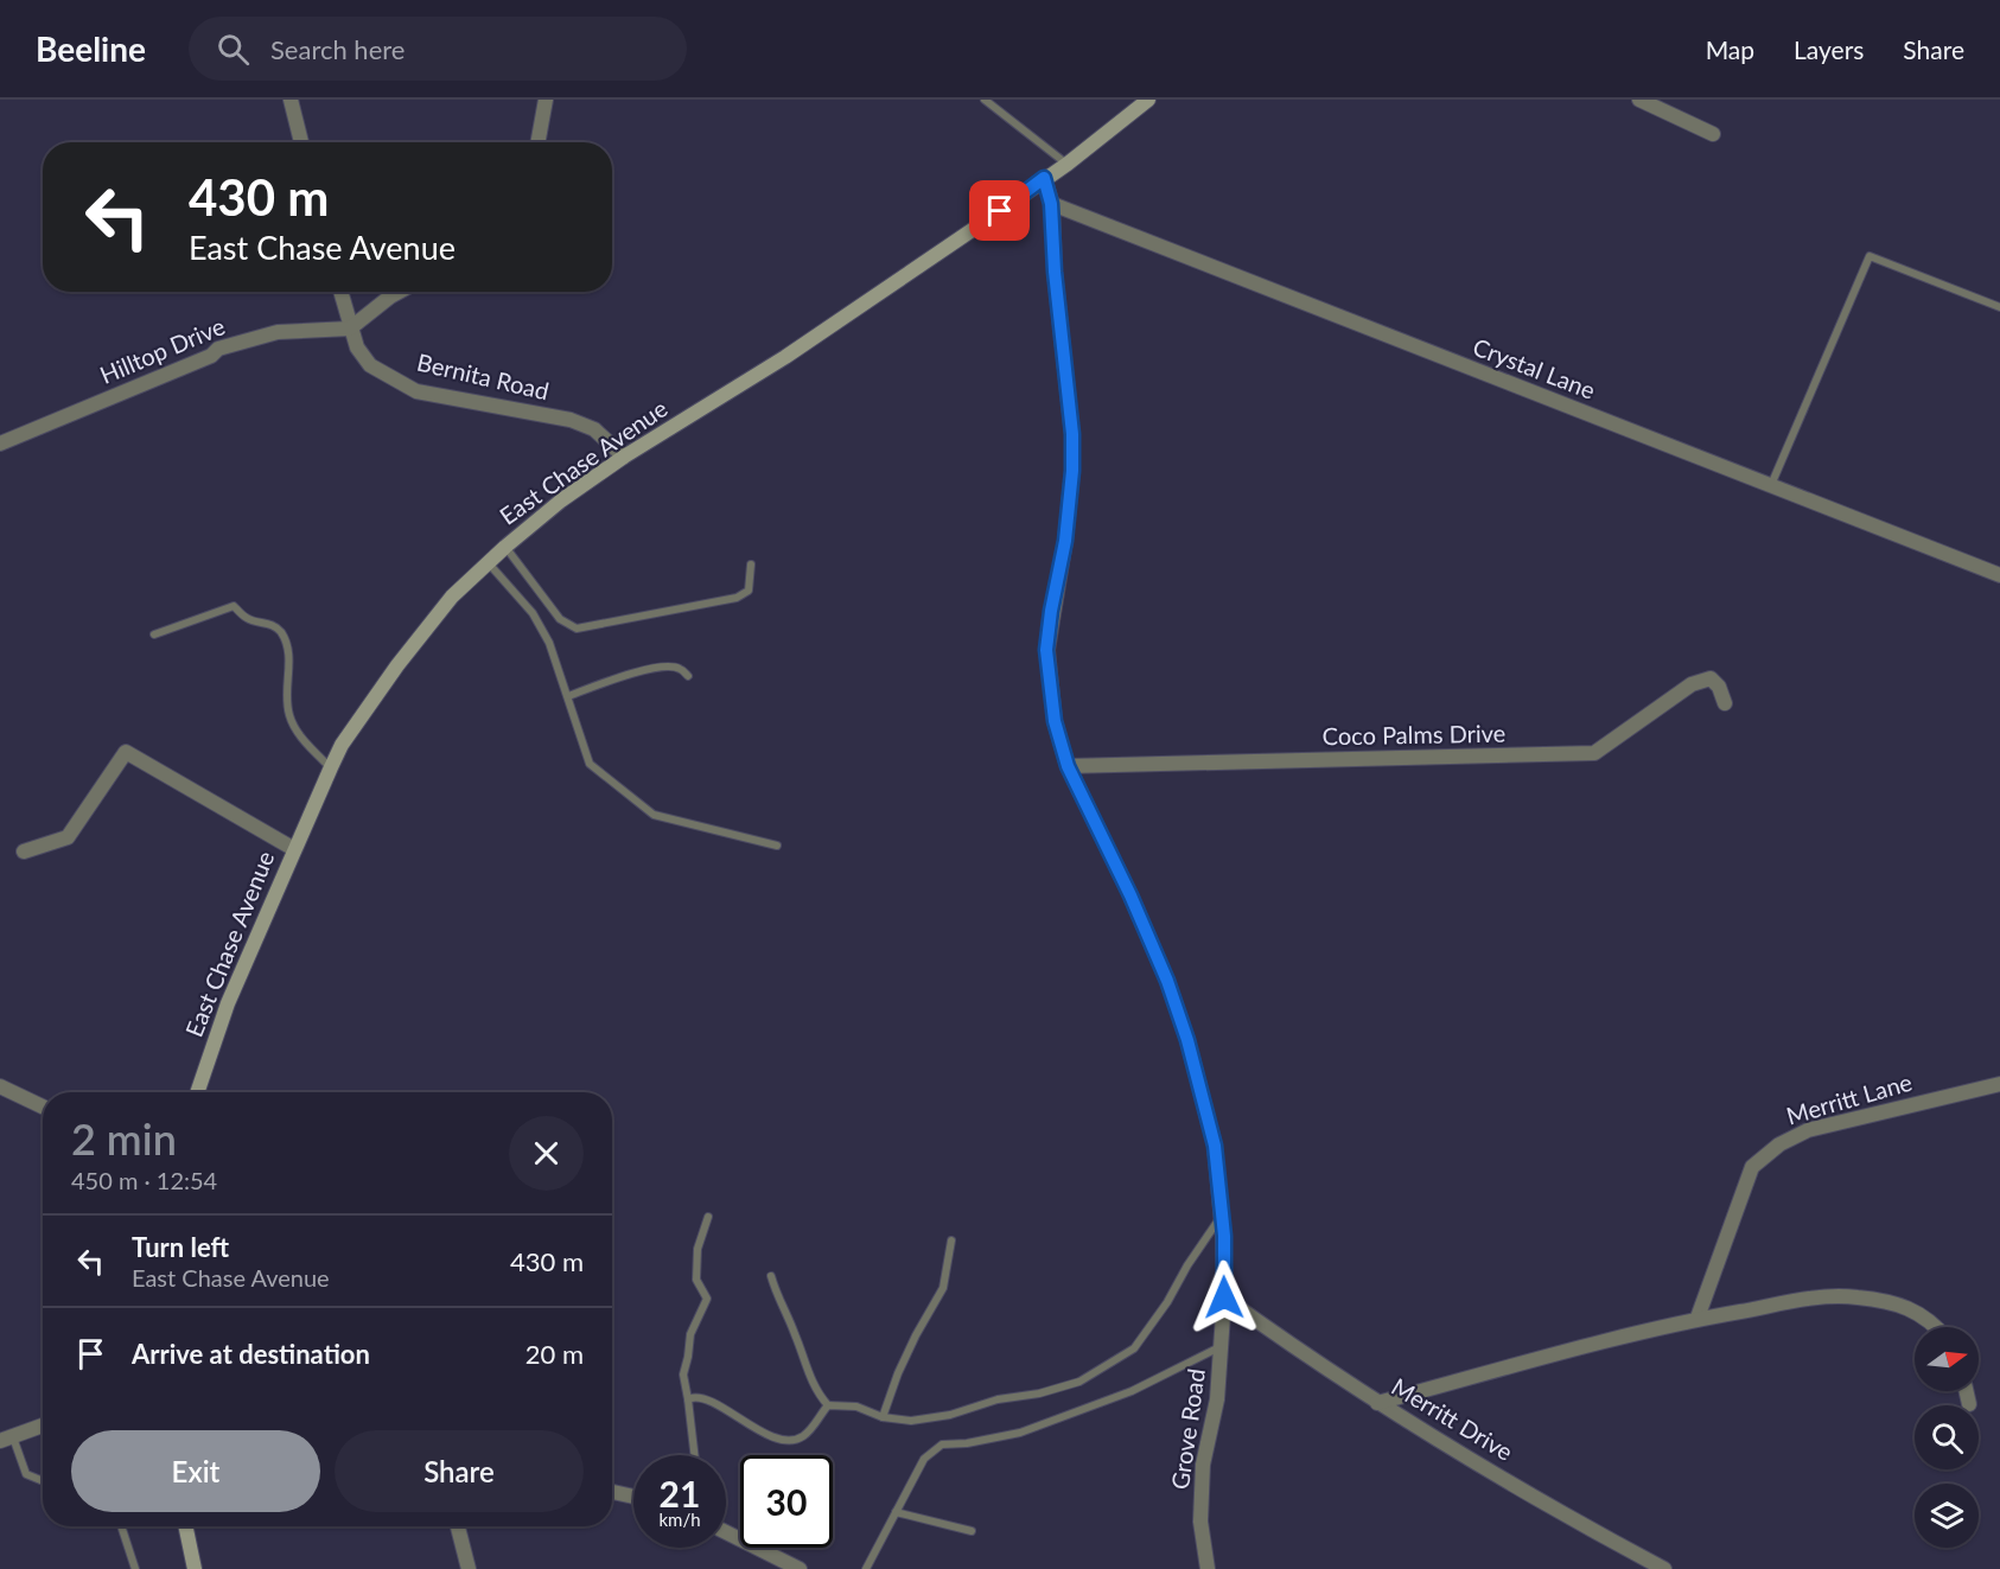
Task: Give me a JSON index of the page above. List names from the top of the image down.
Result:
{
  "streets": {
    "main road": ["East Chase Avenue"],
    "street": [
      "Hilltop Drive",
      "Crystal Lane",
      "Bernita Road",
      "Coco Palms Drive",
      "Merritt Lane",
      "Merritt Drive",
      "Grove Road"
    ]
  },
  "crossings": [
    ["Hilltop Drive", "Bernita Road"],
    ["Crystal Lane", "Grove Road"],
    ["Bernita Road", "East Chase Avenue"],
    ["East Chase Avenue", "Grove Road"],
    ["Coco Palms Drive", "Grove Road"],
    ["Merritt Drive", "Grove Road"]
  ],
  "north": "right",
  "page": {
    "header": "Beeline",
    "search": "Search here",
    "nav": ["Map", "Layers", "Share"],
    "turn": ["430 m", "East Chase Avenue"],
    "heading": ["2 min", "450 m · 12:54"],
    "list": [
      {
        "name": "Turn left",
        "note": "East Chase Avenue",
        "value": "430 m"
      },
      {
        "name": "Arrive at destination",
        "value": "20 m"
      }
    ],
    "buttons": ["Exit", "Share"],
    "speed": "21 km/h",
    "limit": "30"
  }
}
